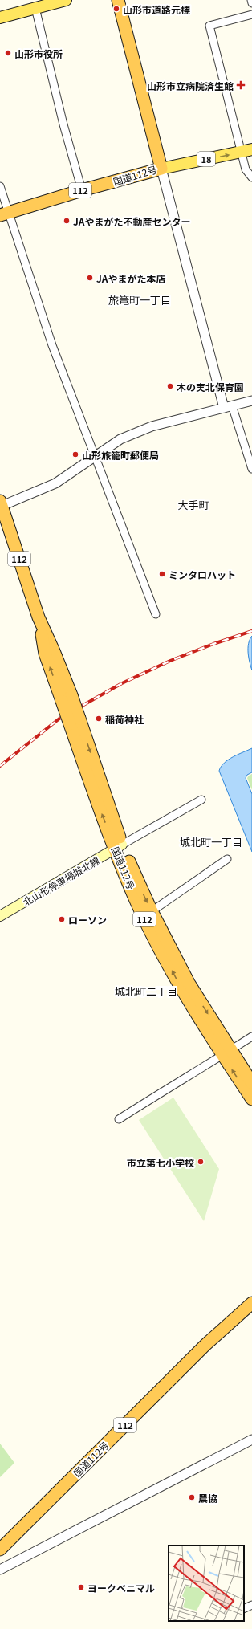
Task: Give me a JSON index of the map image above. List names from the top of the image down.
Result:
{
  "streets": {
    "highway": ["国道112号", "112"],
    "main road": ["18", "北山形停車場城北線"]
  },
  "crossings": [
    ["18", "国道112号"],
    ["国道112号", "北山形停車場城北線"]
  ],
  "districts": [
    "旅篭町一丁目",
    "大手町",
    "城北町一丁目",
    "城北町二丁目"
  ],
  "places": {
    "other": [
      "山形市道路元標",
      "山形市役所",
      "JAやまがた不動産センター",
      "JAやまがた本店",
      "木の実北保育園",
      "山形旅籠町郵便局",
      "ミンタロハット",
      "稲荷神社",
      "ローソン",
      "市立第七小学校",
      "農協",
      "ヨークベニマル"
    ],
    "health": ["山形市立病院済生館"]
  }
}
